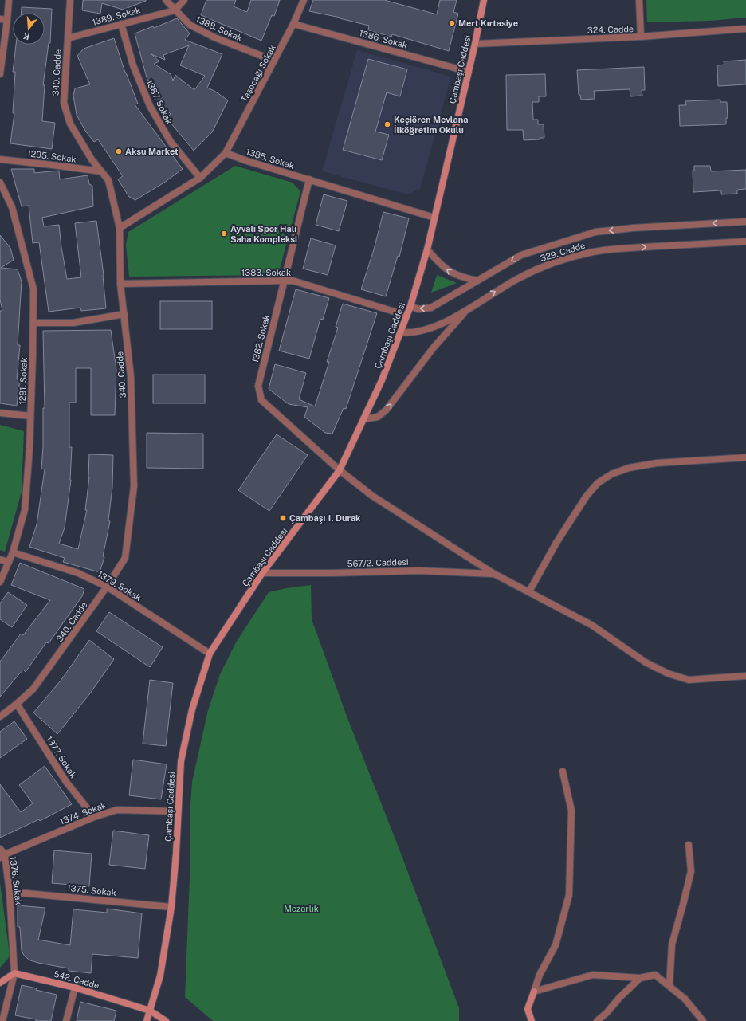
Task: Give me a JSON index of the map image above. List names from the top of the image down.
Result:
{
  "streets": {
    "main road": ["Çambaşı Caddesi", "542. Cadde"],
    "street": [
      "1389. Sokak",
      "1388. Sokak",
      "324. Cadde",
      "1386. Sokak",
      "340. Cadde",
      "Taşocağı Sokak",
      "1387. Sokak",
      "1295. Sokak",
      "1385. Sokak",
      "329. Cadde",
      "1383. Sokak",
      "1382. Sokak",
      "1291. Sokak",
      "567/2. Caddesi",
      "1379. Sokak",
      "1377. Sokak",
      "1374. Sokak",
      "1376. Sokak",
      "1375. Sokak"
    ]
  },
  "crossings": [
    ["1389. Sokak", "1388. Sokak"],
    ["1389. Sokak", "340. Cadde"],
    ["1389. Sokak", "1387. Sokak"],
    ["1388. Sokak", "Taşocağı Sokak"],
    ["324. Cadde", "Çambaşı Caddesi"],
    ["1386. Sokak", "Çambaşı Caddesi"],
    ["1386. Sokak", "Taşocağı Sokak"],
    ["Çambaşı Caddesi", "1385. Sokak"],
    ["Çambaşı Caddesi", "329. Cadde"],
    ["Çambaşı Caddesi", "1383. Sokak"],
    ["Çambaşı Caddesi", "1382. Sokak"],
    ["Çambaşı Caddesi", "567/2. Caddesi"],
    ["Çambaşı Caddesi", "1379. Sokak"],
    ["Çambaşı Caddesi", "1374. Sokak"],
    ["Çambaşı Caddesi", "1375. Sokak"],
    ["Çambaşı Caddesi", "542. Cadde"],
    ["340. Cadde", "1295. Sokak"],
    ["340. Cadde", "1383. Sokak"],
    ["340. Cadde", "1379. Sokak"],
    ["340. Cadde", "1377. Sokak"],
    ["Taşocağı Sokak", "1385. Sokak"],
    ["1385. Sokak", "1382. Sokak"],
    ["1383. Sokak", "1382. Sokak"],
    ["1382. Sokak", "567/2. Caddesi"],
    ["1291. Sokak", "1379. Sokak"],
    ["1377. Sokak", "1374. Sokak"],
    ["1374. Sokak", "1376. Sokak"],
    ["1376. Sokak", "1375. Sokak"],
    ["1376. Sokak", "542. Cadde"]
  ],
  "parks": ["Mezarlık"],
  "places": {
    "other": [
      "Mert Kırtasiye",
      "Keçiören Mevlana İlköğretim Okulu",
      "Aksu Market",
      "Ayvalı Spor Halı Saha Kompleksi"
    ],
    "transit": ["Çambaşı 1. Durak"]
  },
  "north": "bottom"
}
